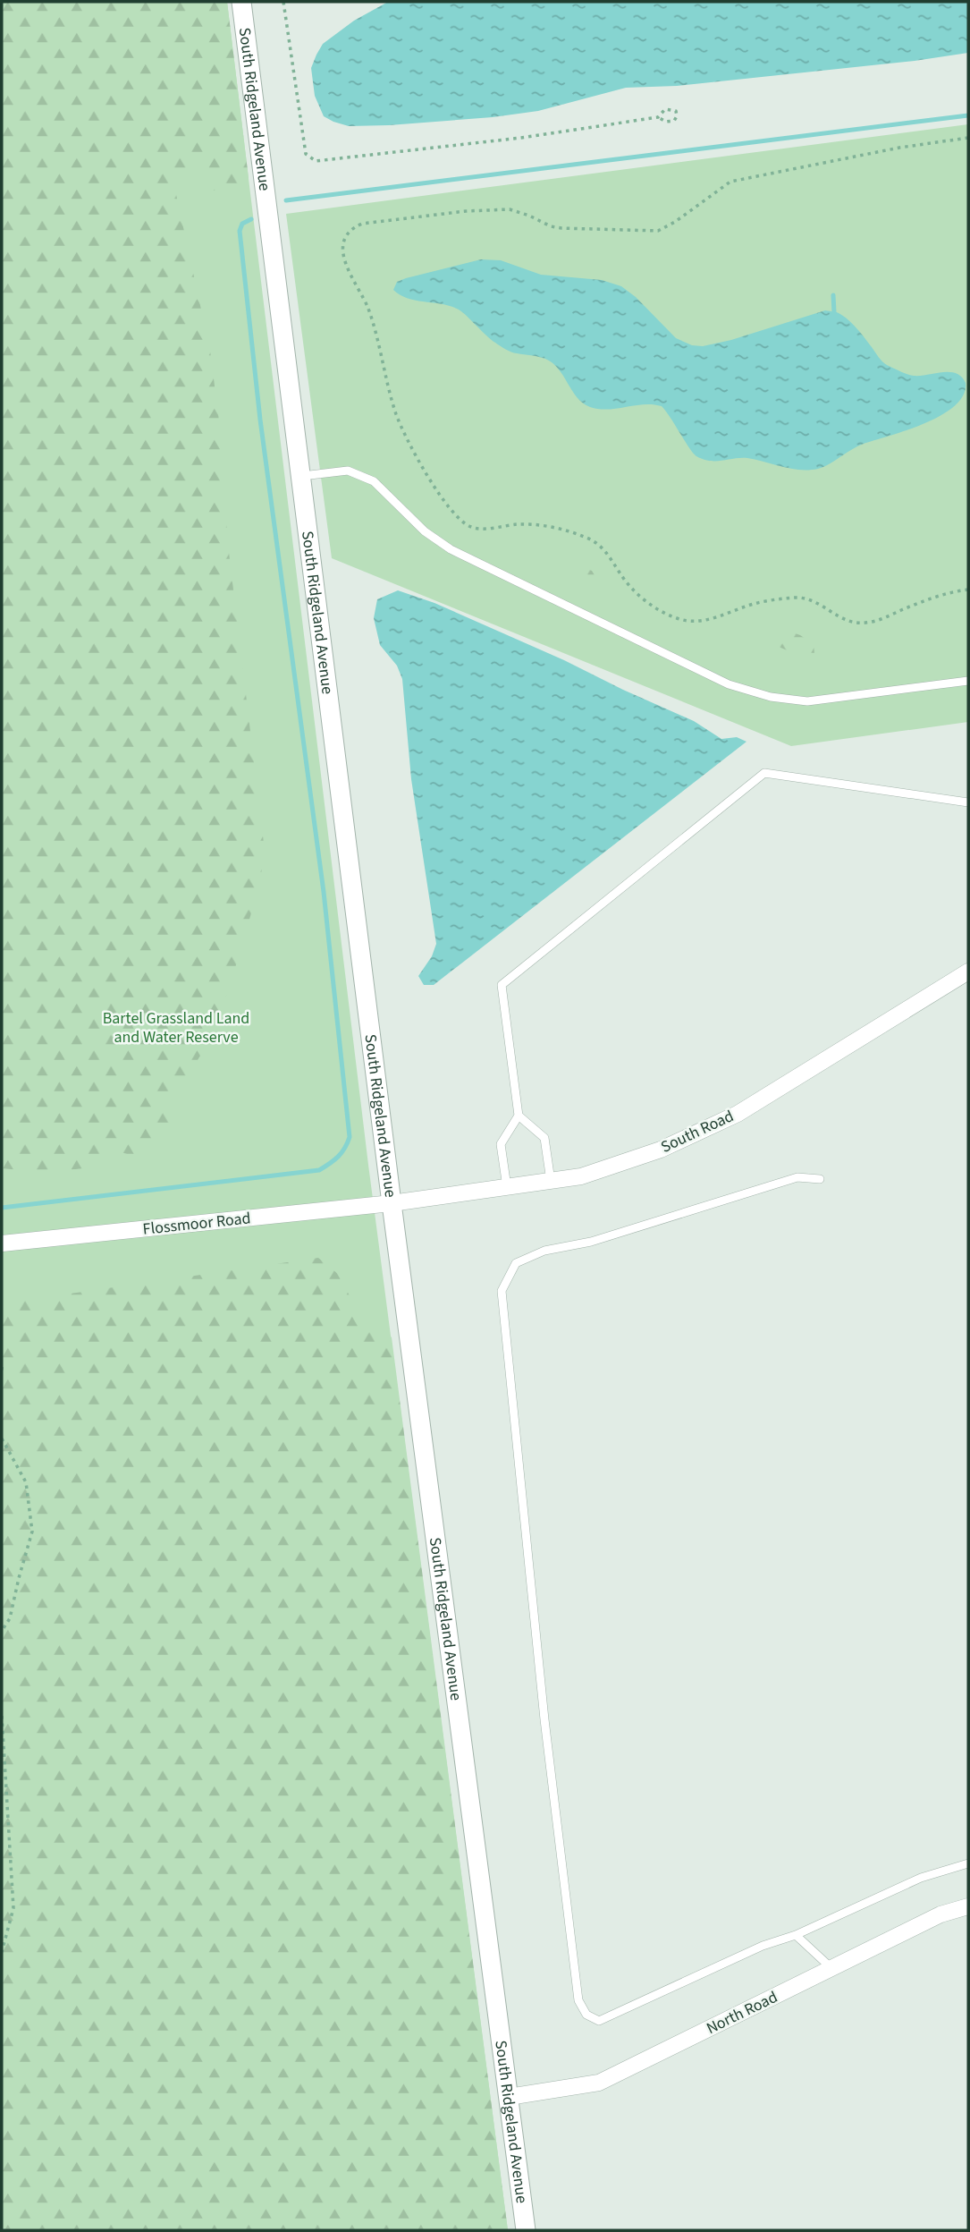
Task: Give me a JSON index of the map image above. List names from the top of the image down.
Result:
{
  "streets": {
    "street": [
      "South Ridgeland Avenue",
      "South Road",
      "Flossmoor Road",
      "North Road"
    ]
  },
  "crossings": [
    ["South Ridgeland Avenue", "South Road"],
    ["South Ridgeland Avenue", "Flossmoor Road"],
    ["South Ridgeland Avenue", "North Road"],
    ["South Road", "Flossmoor Road"]
  ],
  "parks": ["Bartel Grassland Land and Water Reserve"]
}
